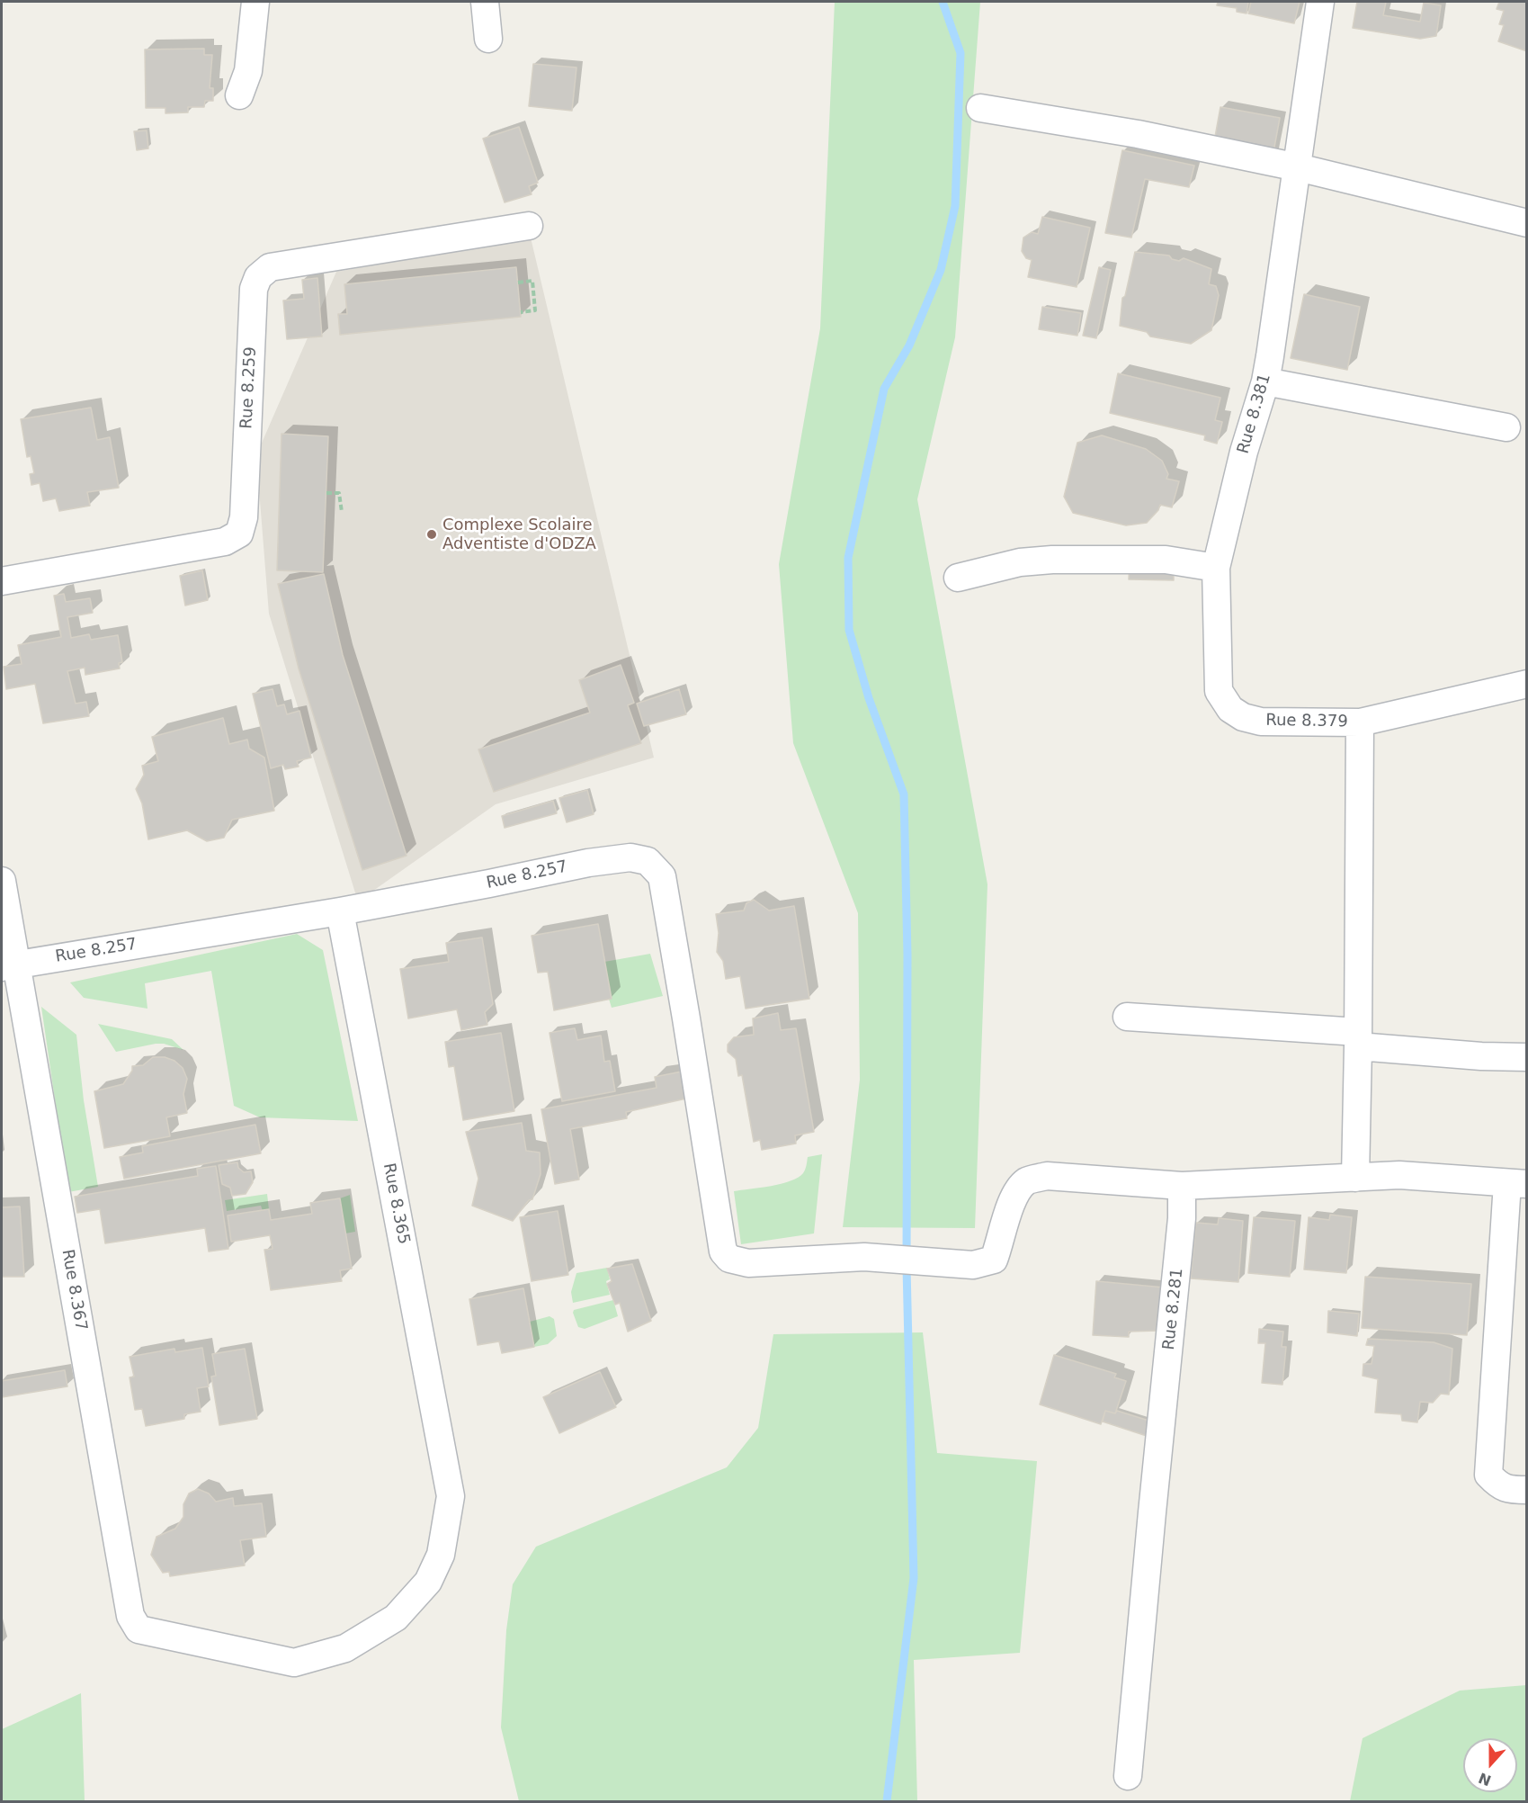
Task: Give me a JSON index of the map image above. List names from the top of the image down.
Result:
{
  "streets": {
    "street": [
      "Rue 8.259",
      "Rue 8.381",
      "Rue 8.379",
      "Rue 8.257",
      "Rue 8.365",
      "Rue 8.367",
      "Rue 8.281"
    ]
  },
  "crossings": [
    ["Rue 8.381", "Rue 8.379"],
    ["Rue 8.257", "Rue 8.365"],
    ["Rue 8.257", "Rue 8.367"],
    ["Rue 8.257", "Rue 8.281"],
    ["Rue 8.365", "Rue 8.367"]
  ],
  "places": ["Complexe Scolaire Adventiste d'ODZA"],
  "north": "bottom"
}
